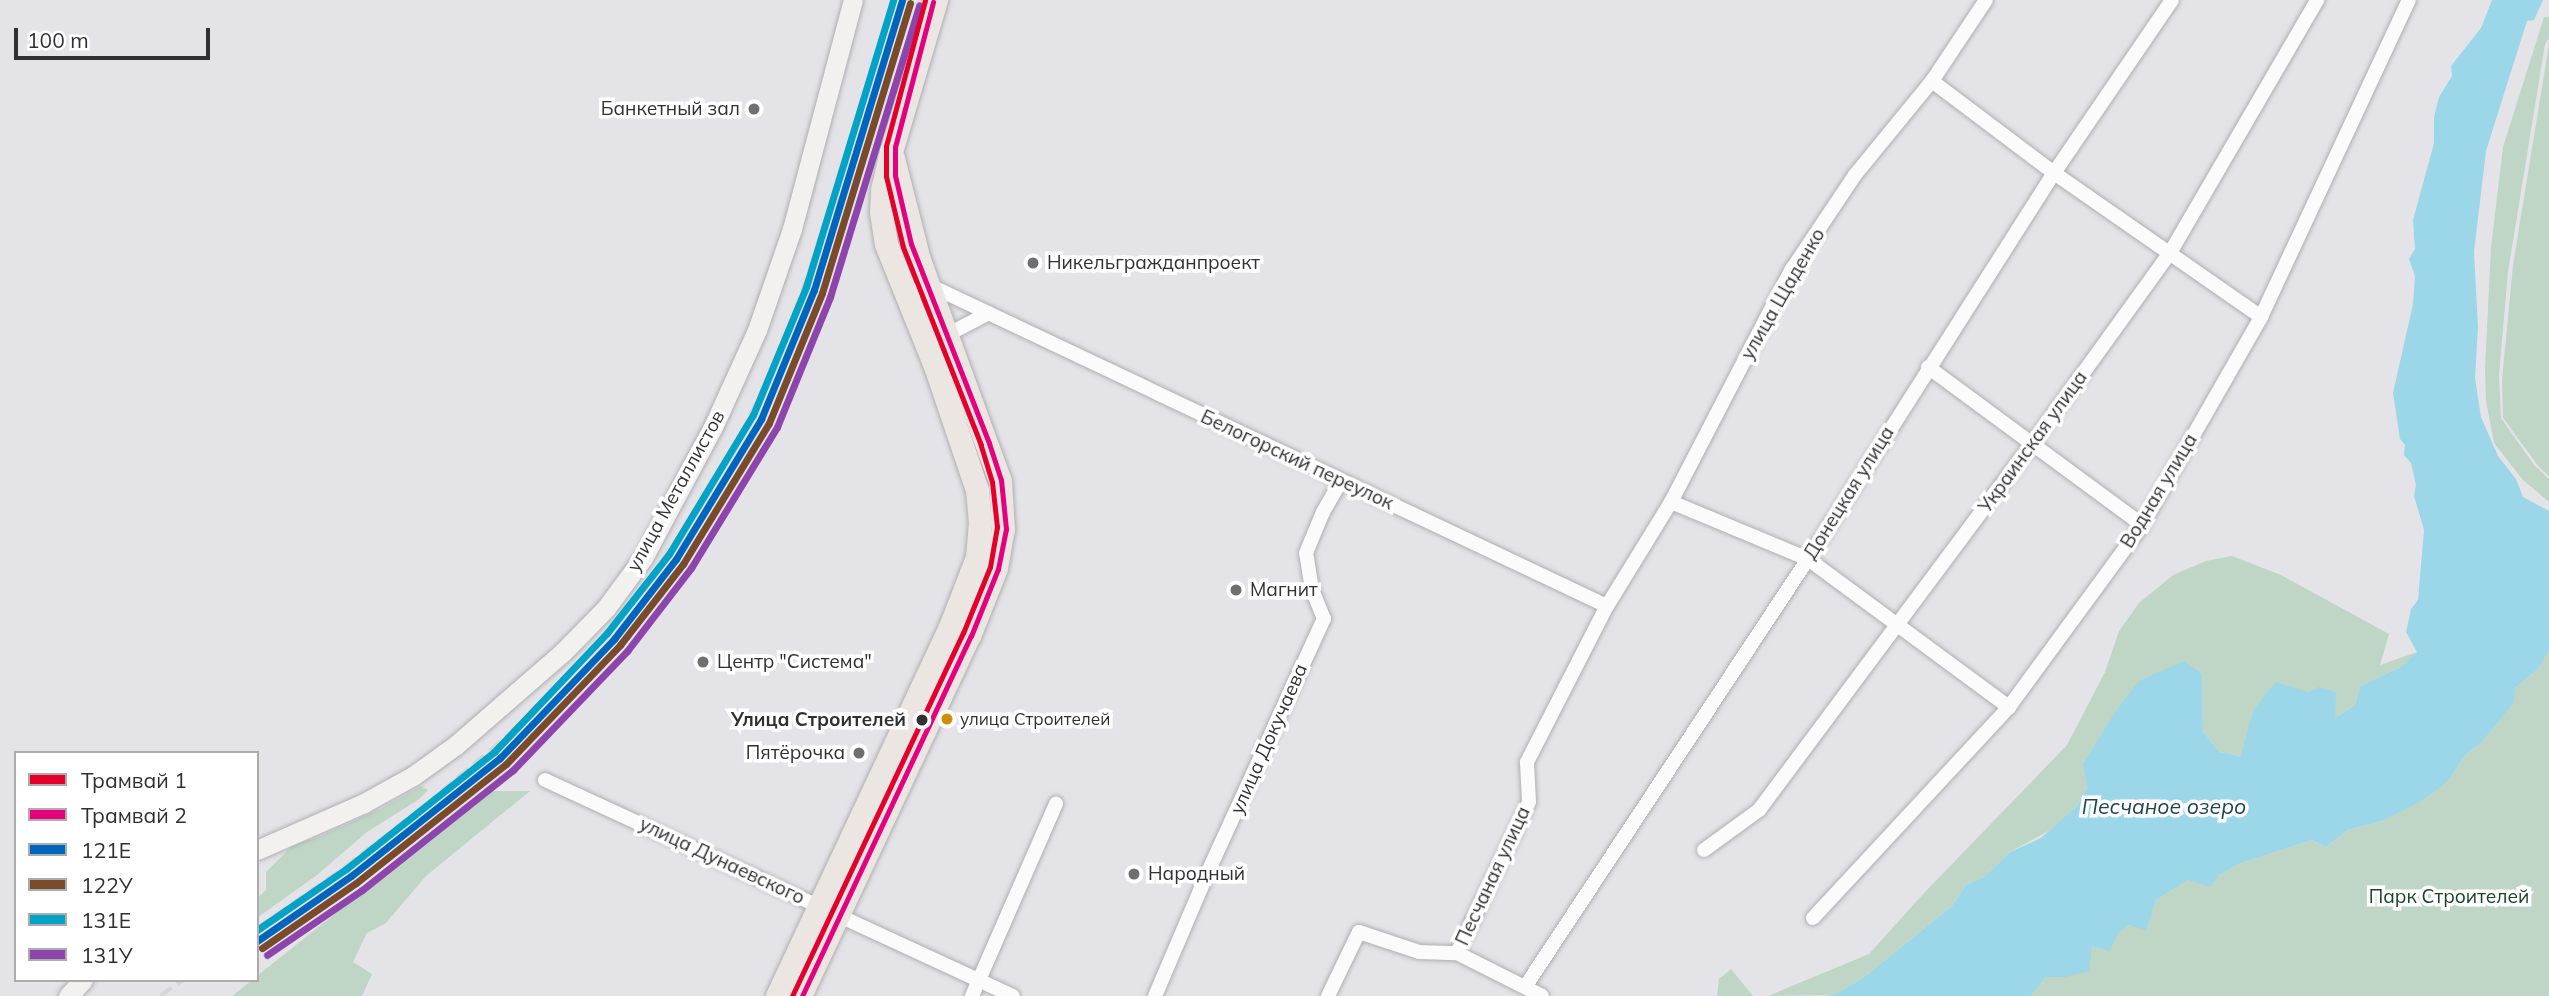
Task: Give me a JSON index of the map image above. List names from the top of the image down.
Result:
{
  "streets": {
    "main road": ["улица Металлистов"],
    "street": [
      "улица Щаденко",
      "Украинская улица",
      "Белогорский переулок",
      "Водная улица",
      "Донецкая улица",
      "улица Докучаева",
      "улица Дунаевского",
      "Песчаная улица"
    ]
  },
  "crossings": [
    ["улица Щаденко", "Белогорский переулок"],
    ["улица Щаденко", "Песчаная улица"],
    ["Белогорский переулок", "улица Докучаева"],
    ["Белогорский переулок", "Песчаная улица"]
  ],
  "water": ["Песчаное озеро"],
  "parks": ["Парк Строителей"],
  "places": [
    "Банкетный зал",
    "Никельгражданпроект",
    "Магнит",
    "Центр \"Система\"",
    "улица Строителей",
    "Улица Строителей",
    "Пятёрочка",
    "Народный"
  ],
  "lines": [
    "tram line 1",
    "transit line 121Е",
    "transit line 131Е",
    "tram line 2",
    "transit line 122У",
    "transit line 131У"
  ],
  "legend": [
    "Трамвай 1",
    "Трамвай 2",
    "121Е",
    "122У",
    "131Е",
    "131У"
  ],
  "scale_bar": "100 m"
}
